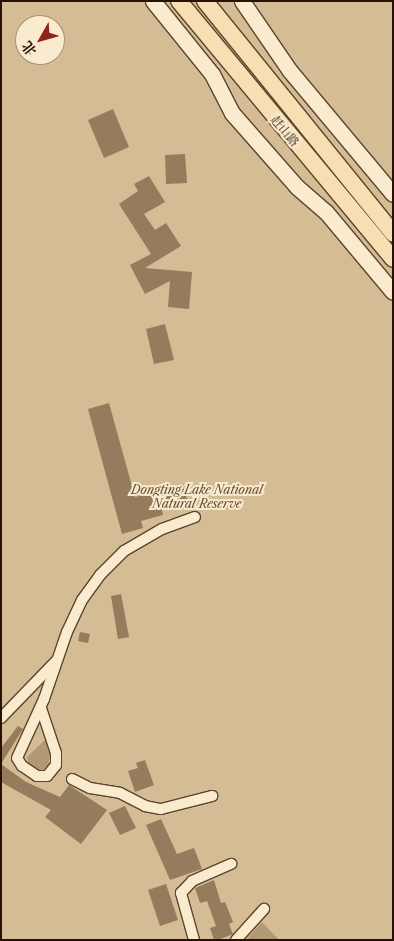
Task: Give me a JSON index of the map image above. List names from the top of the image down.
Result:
{
  "streets": {
    "main road": ["赶山路"]
  },
  "parks": ["Dongting Lake National Natural Reserve"],
  "north": "bottom left"
}
